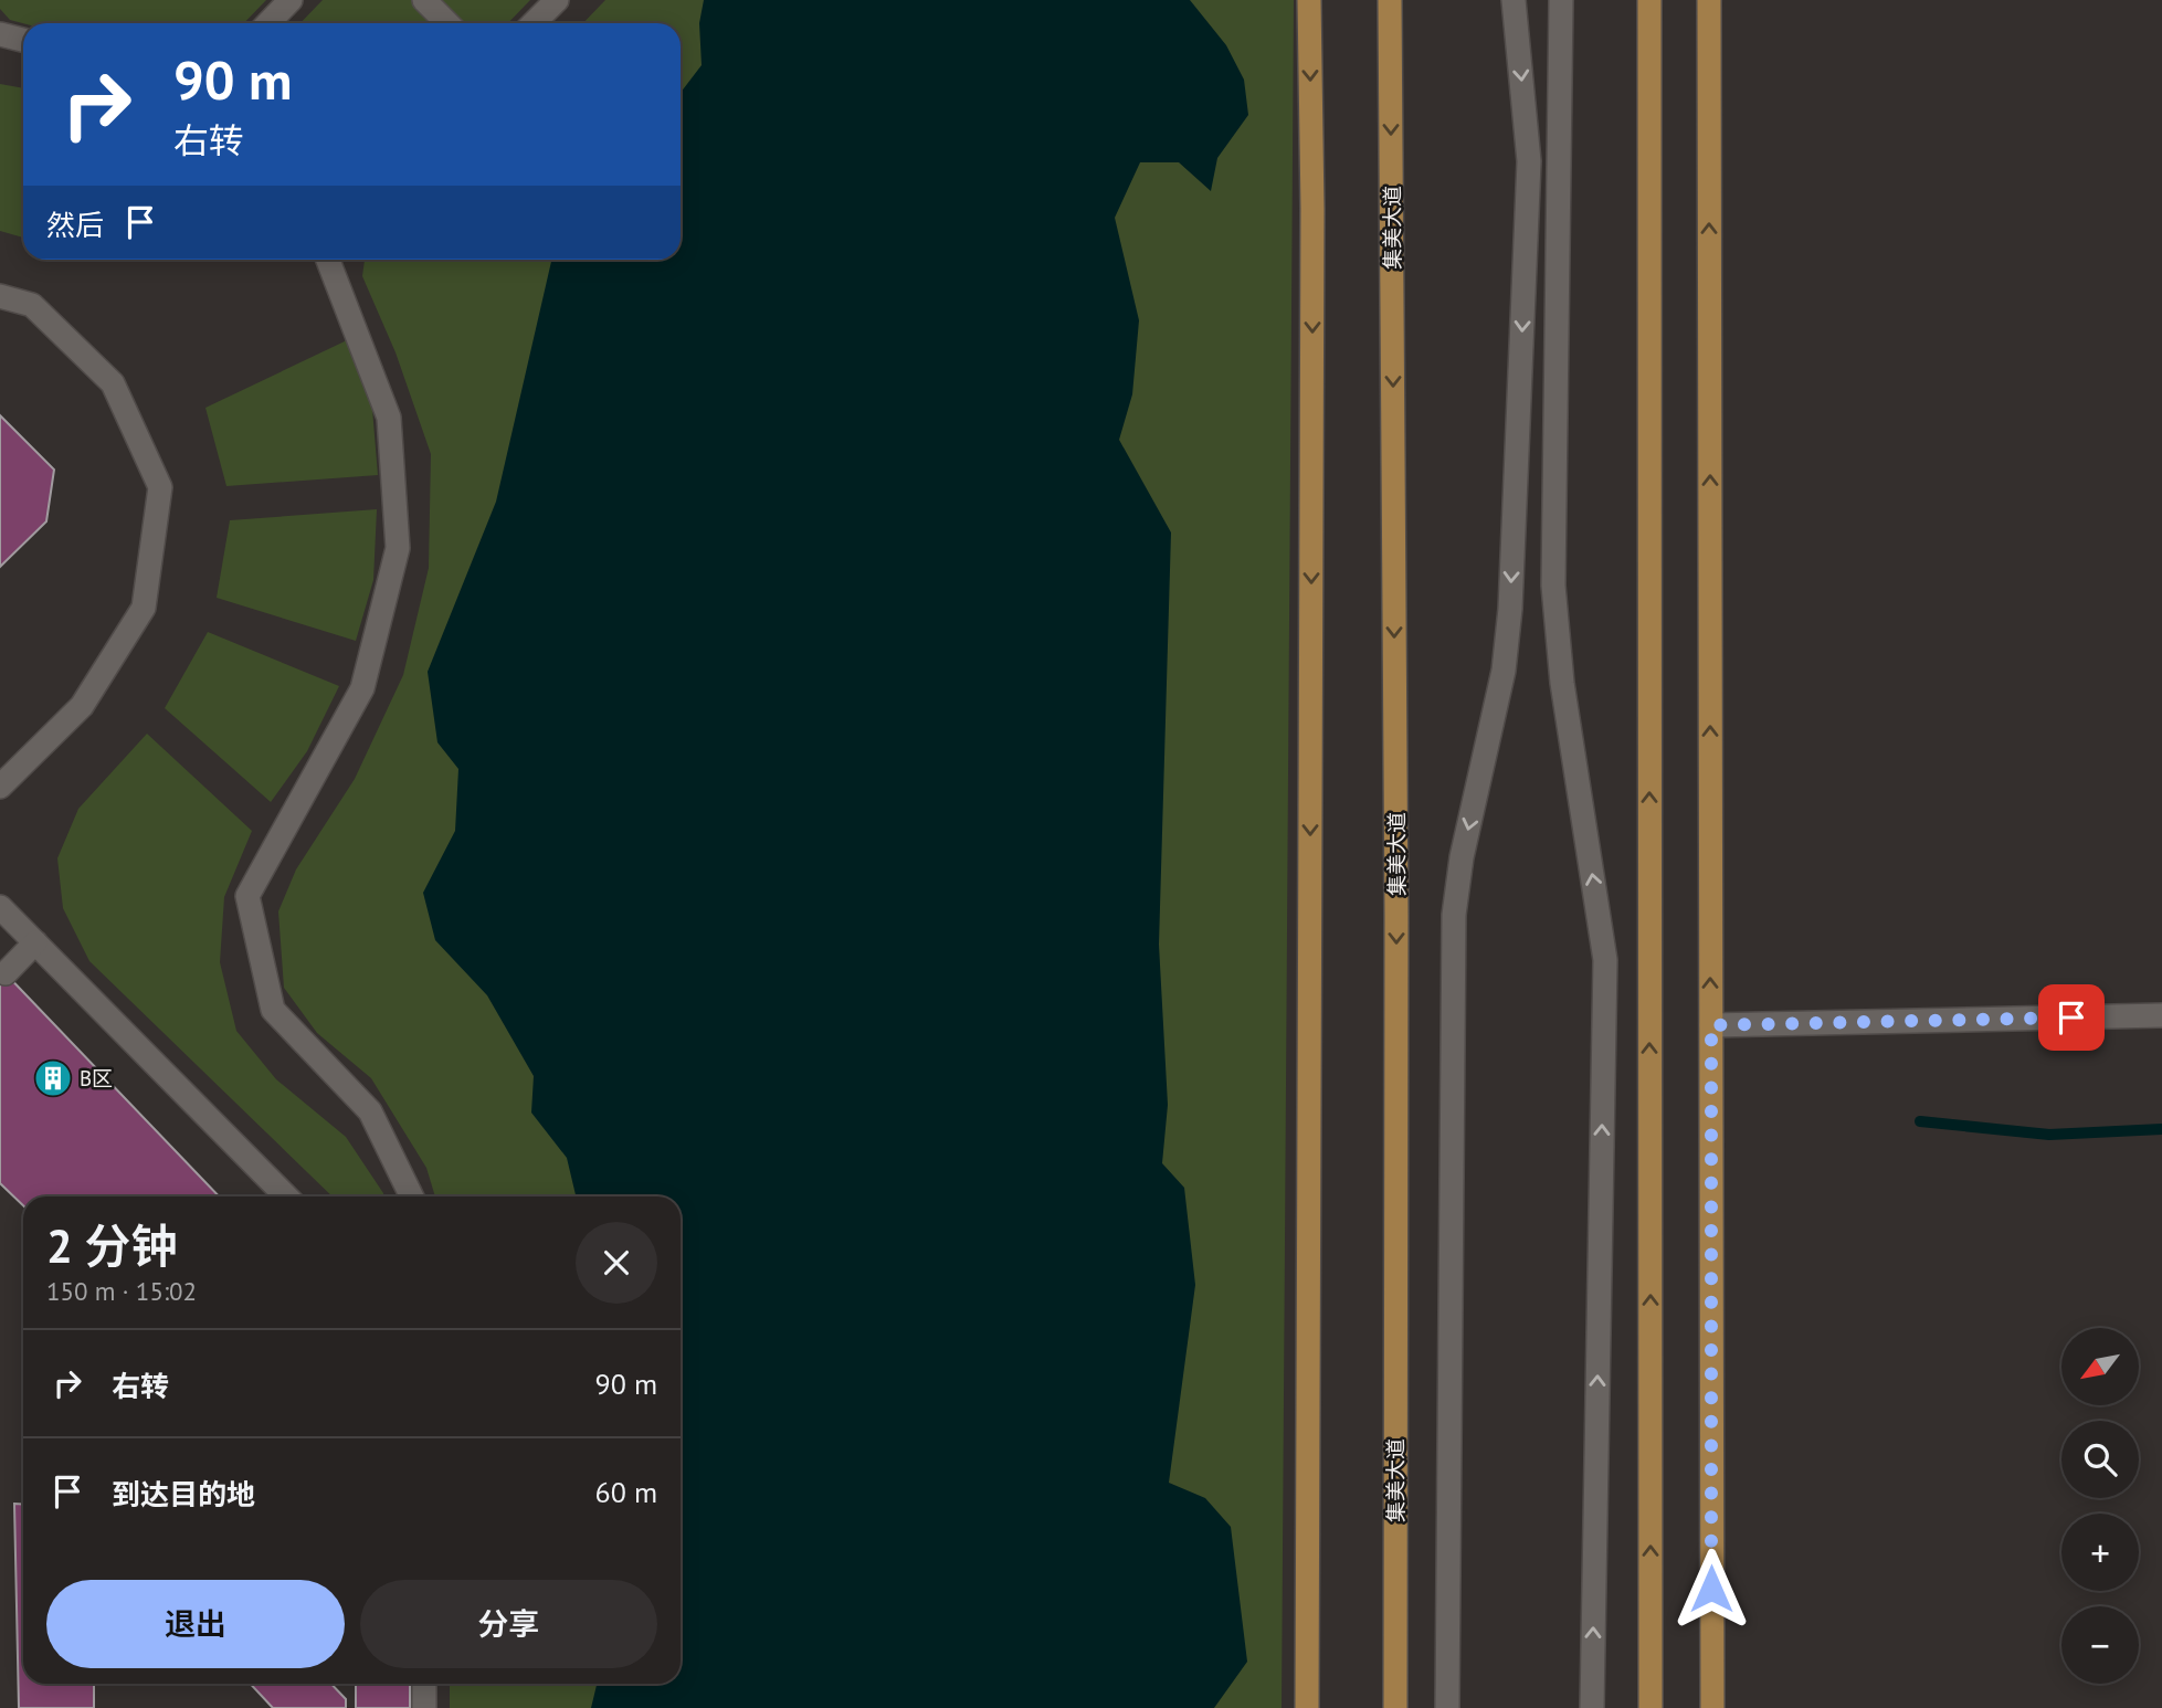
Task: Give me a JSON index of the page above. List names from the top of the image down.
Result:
{
  "streets": {
    "main road": ["集美大道"]
  },
  "places": {
    "building": ["B区"]
  },
  "north": "bottom left",
  "page": {
    "turn": ["90 m", "右转"],
    "then": "然后",
    "heading": ["2 分钟", "150 m · 15:02"],
    "map_buttons": ["+", "−"],
    "list": [
      {
        "name": "右转",
        "value": "90 m"
      },
      {
        "name": "到达目的地",
        "value": "60 m"
      }
    ],
    "buttons": ["退出", "分享"]
  }
}
